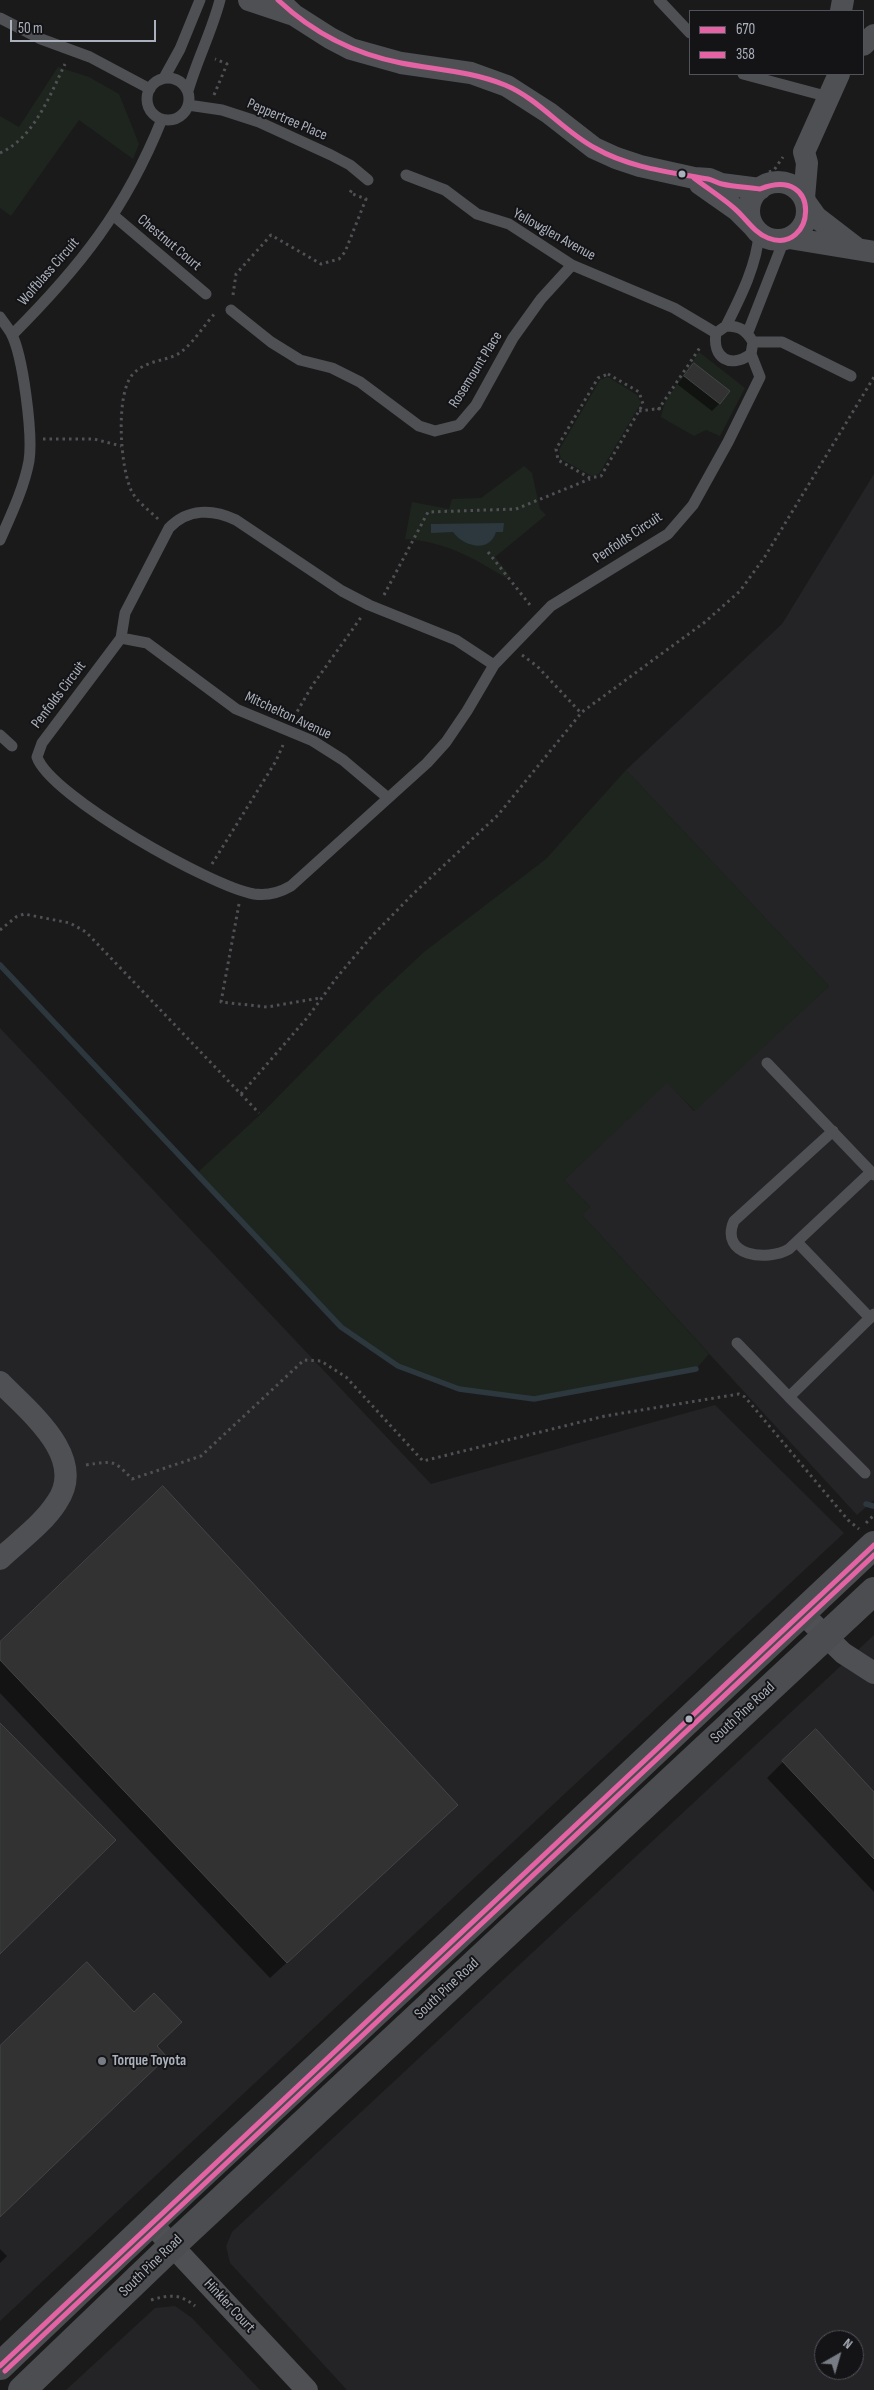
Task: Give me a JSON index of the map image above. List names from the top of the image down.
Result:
{
  "streets": {
    "highway": ["South Pine Road"],
    "street": ["Hinkler Court"],
    "lane": [
      "Peppertree Place",
      "Yellowglen Avenue",
      "Chestnut Court",
      "Wolfblass Circuit",
      "Rosemount Place",
      "Penfolds Circuit",
      "Mitchelton Avenue"
    ]
  },
  "crossings": [
    ["Peppertree Place", "Wolfblass Circuit"],
    ["Yellowglen Avenue", "Rosemount Place"],
    ["Yellowglen Avenue", "Penfolds Circuit"],
    ["Chestnut Court", "Wolfblass Circuit"],
    ["Penfolds Circuit", "Mitchelton Avenue"],
    ["South Pine Road", "Hinkler Court"]
  ],
  "places": ["Torque Toyota"],
  "lines": ["transit line 670", "transit line 358"],
  "legend": ["670", "358"],
  "scale_bar": "50 m",
  "north": "top right"
}
